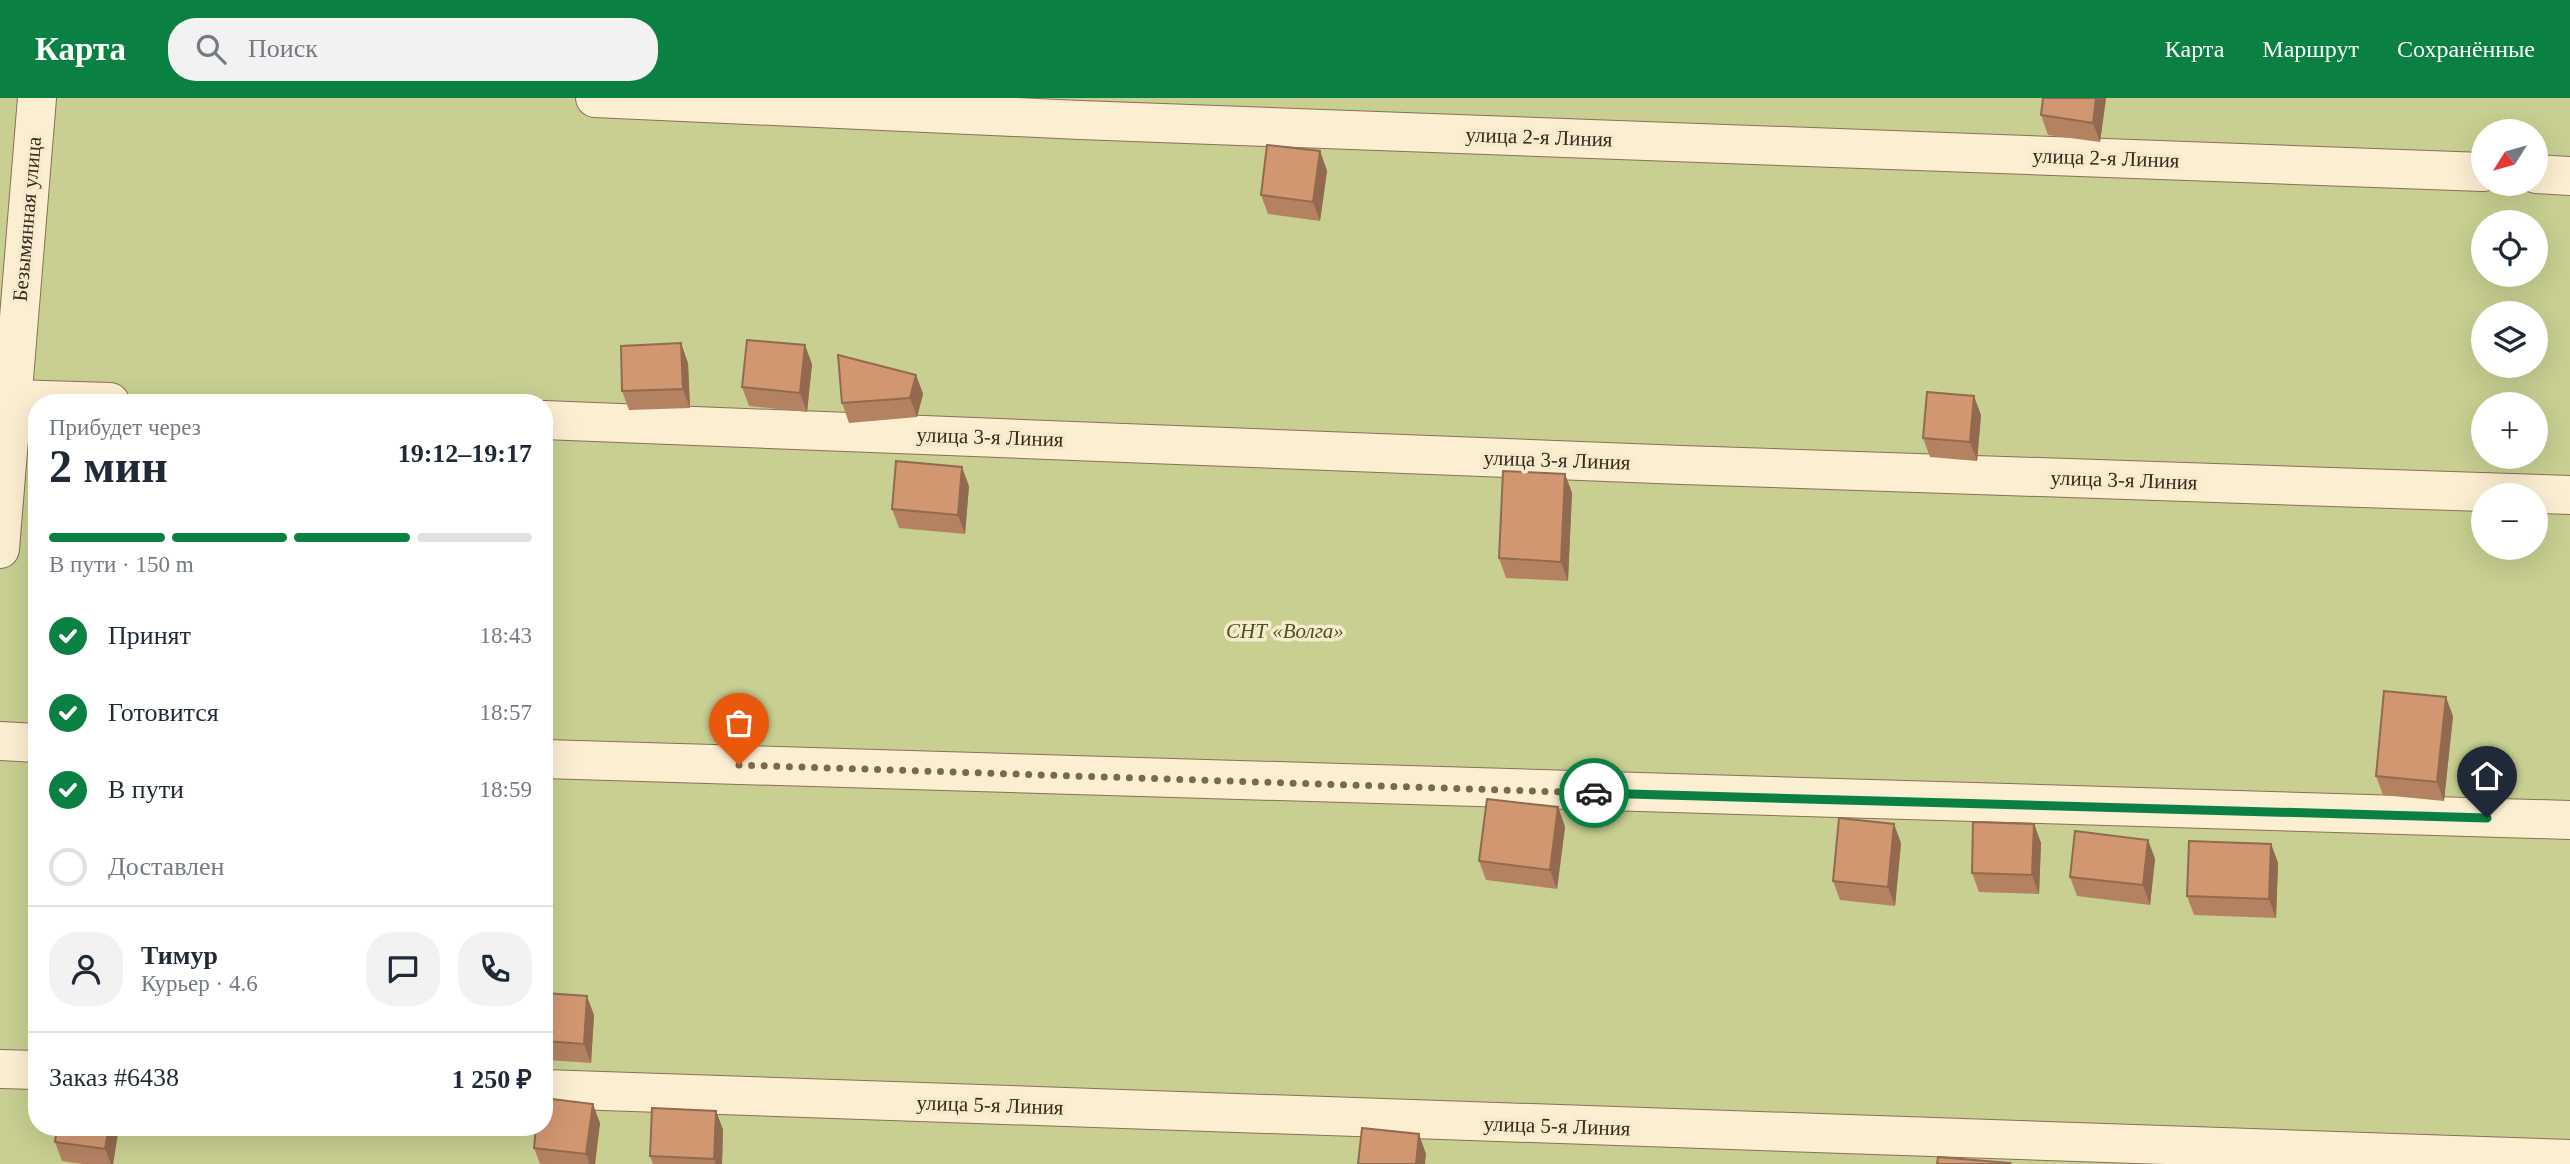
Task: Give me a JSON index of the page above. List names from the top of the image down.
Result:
{
  "streets": {
    "street": [
      "улица 2-я Линия",
      "Безымянная улица",
      "улица 3-я Линия",
      "улица 5-я Линия"
    ]
  },
  "parks": ["СНТ «Волга»"],
  "north": "bottom left",
  "page": {
    "header": "Карта",
    "search": "Поиск",
    "nav": ["Карта", "Маршрут", "Сохранённые"],
    "map_buttons": ["+", "−"],
    "heading": ["2 мин", "Прибудет через", "19:12–19:17"],
    "panel": [
      "Тимур",
      "Курьер · 4.6",
      "Заказ #6438",
      "1 250 ₽"
    ],
    "bar": "В пути · 150 m",
    "list": [
      ["Принят", "18:43"],
      ["Готовится", "18:57"],
      ["В пути", "18:59"],
      "Доставлен"
    ]
  }
}
